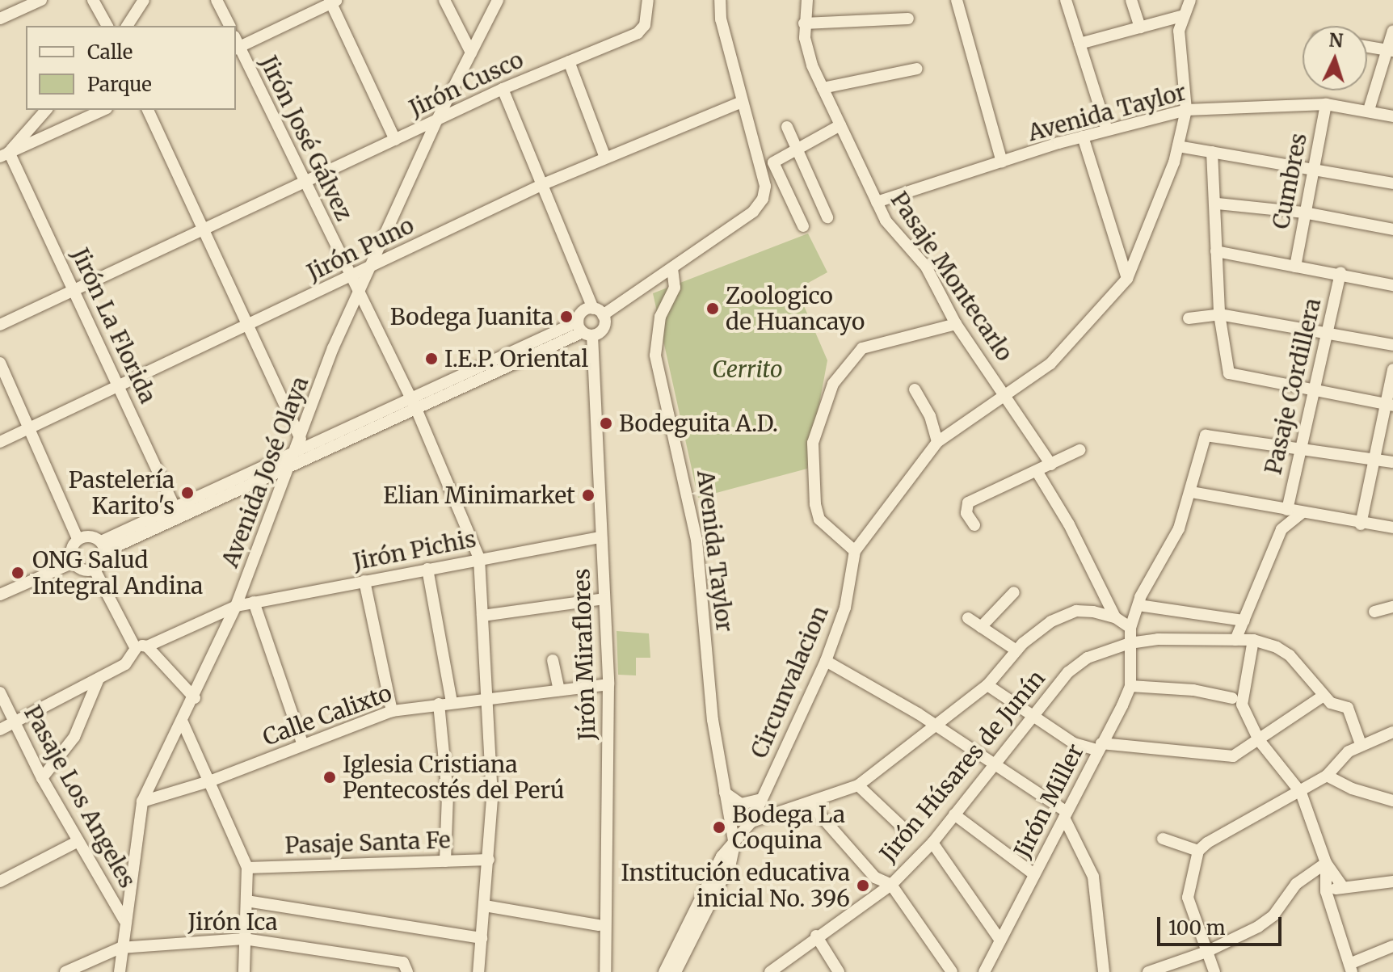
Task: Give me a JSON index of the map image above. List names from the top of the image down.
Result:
{
  "streets": {
    "street": [
      "Jirón Cusco",
      "Avenida Taylor",
      "Jirón José Gálvez",
      "Cumbres",
      "Jirón Puno",
      "Pasaje Montecarlo",
      "Jirón La Florida",
      "Pasaje Cordillera",
      "Avenida José Olaya",
      "Jirón Pichis",
      "Jirón Miraflores",
      "Circunvalacion",
      "Calle Calixto",
      "Jirón Húsares de Junín",
      "Pasaje Los Angeles",
      "Jirón Miller",
      "Pasaje Santa Fe",
      "Jirón Ica"
    ]
  },
  "crossings": [
    ["Jirón Cusco", "Jirón José Gálvez"],
    ["Jirón Cusco", "Jirón La Florida"],
    ["Jirón Cusco", "Avenida José Olaya"],
    ["Avenida Taylor", "Cumbres"],
    ["Avenida Taylor", "Pasaje Montecarlo"],
    ["Avenida Taylor", "Circunvalacion"],
    ["Jirón José Gálvez", "Jirón Puno"],
    ["Jirón José Gálvez", "Avenida José Olaya"],
    ["Jirón José Gálvez", "Jirón Pichis"],
    ["Jirón José Gálvez", "Calle Calixto"],
    ["Jirón José Gálvez", "Pasaje Santa Fe"],
    ["Jirón Puno", "Jirón La Florida"],
    ["Jirón Puno", "Avenida José Olaya"],
    ["Pasaje Montecarlo", "Circunvalacion"],
    ["Avenida José Olaya", "Jirón Pichis"],
    ["Avenida José Olaya", "Calle Calixto"],
    ["Avenida José Olaya", "Pasaje Los Angeles"],
    ["Avenida José Olaya", "Jirón Ica"],
    ["Jirón Pichis", "Jirón Miraflores"],
    ["Jirón Miraflores", "Calle Calixto"],
    ["Jirón Húsares de Junín", "Jirón Miller"]
  ],
  "parks": ["Cerrito"],
  "places": [
    "Zoologico de Huancayo",
    "Bodega Juanita",
    "I.E.P. Oriental",
    "Bodeguita A.D.",
    "Pastelería Karito's",
    "Elian Minimarket",
    "ONG Salud Integral Andina",
    "Iglesia Cristiana Pentecostés del Perú",
    "Bodega La Coquina",
    "Institución educativa inicial No. 396"
  ],
  "legend": ["Calle", "Parque"],
  "scale_bar": "100 m",
  "north": "top"
}
